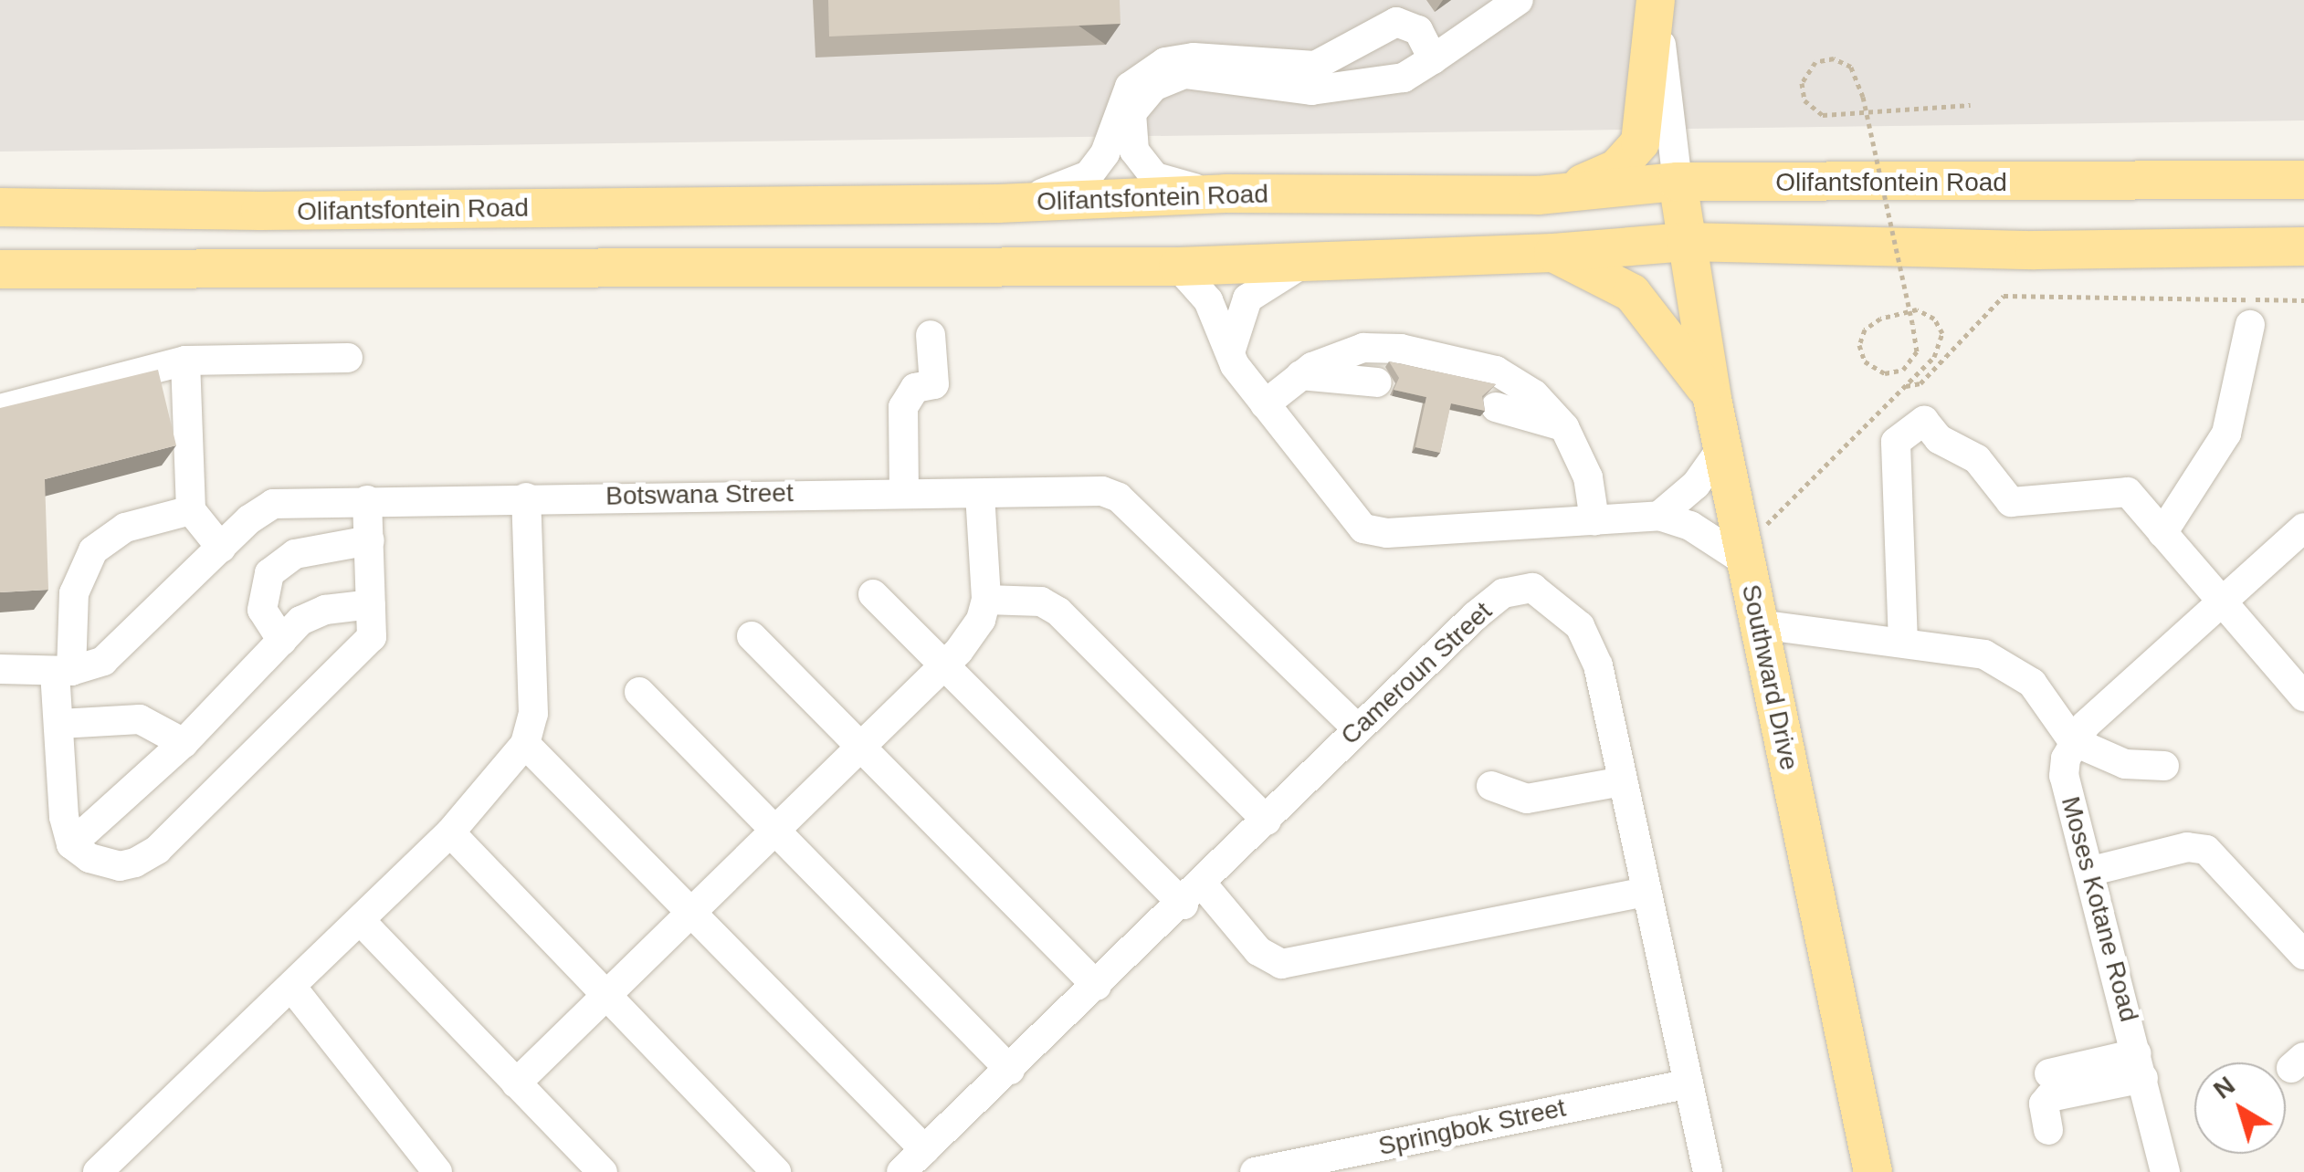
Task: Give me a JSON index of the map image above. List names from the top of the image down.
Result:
{
  "streets": {
    "main road": ["Olifantsfontein Road", "Southward Drive"],
    "street": [
      "Botswana Street",
      "Cameroun Street",
      "Moses Kotane Road",
      "Springbok Street"
    ]
  },
  "crossings": [
    ["Olifantsfontein Road", "Southward Drive"],
    ["Botswana Street", "Cameroun Street"],
    ["Cameroun Street", "Springbok Street"]
  ],
  "north": "top left"
}
